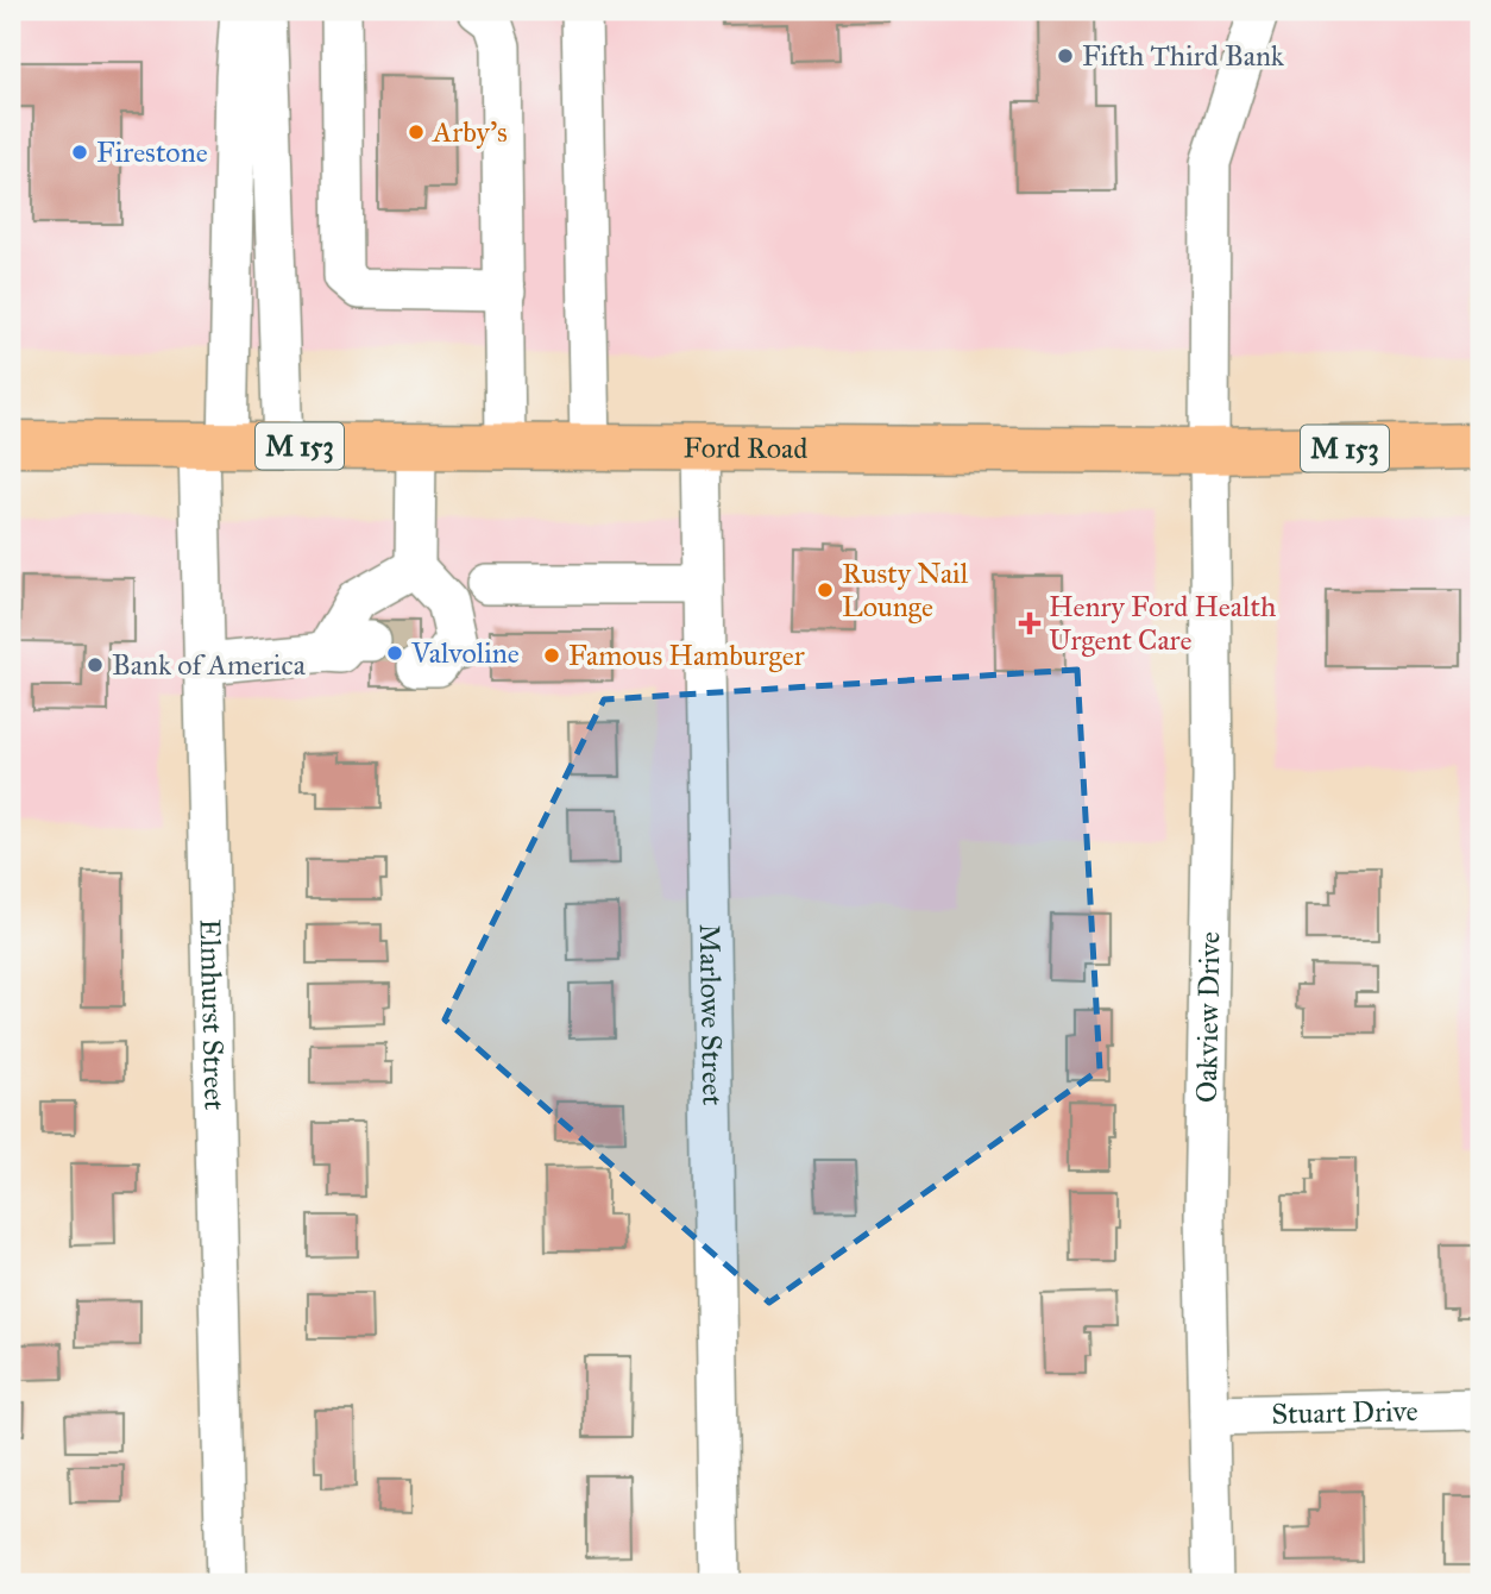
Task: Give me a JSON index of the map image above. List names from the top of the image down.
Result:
{
  "streets": {
    "main road": ["M 153", "Ford Road"],
    "street": [
      "Elmhurst Street",
      "Marlowe Street",
      "Oakview Drive",
      "Stuart Drive"
    ]
  },
  "crossings": [
    ["Ford Road", "Elmhurst Street"],
    ["Ford Road", "Marlowe Street"],
    ["Ford Road", "Oakview Drive"],
    ["Oakview Drive", "Stuart Drive"]
  ],
  "places": {
    "other": [
      "Fifth Third Bank",
      "Arby's",
      "Firestone",
      "Rusty Nail Lounge",
      "Valvoline",
      "Famous Hamburger",
      "Bank of America"
    ],
    "health": ["Henry Ford Health Urgent Care"]
  }
}
